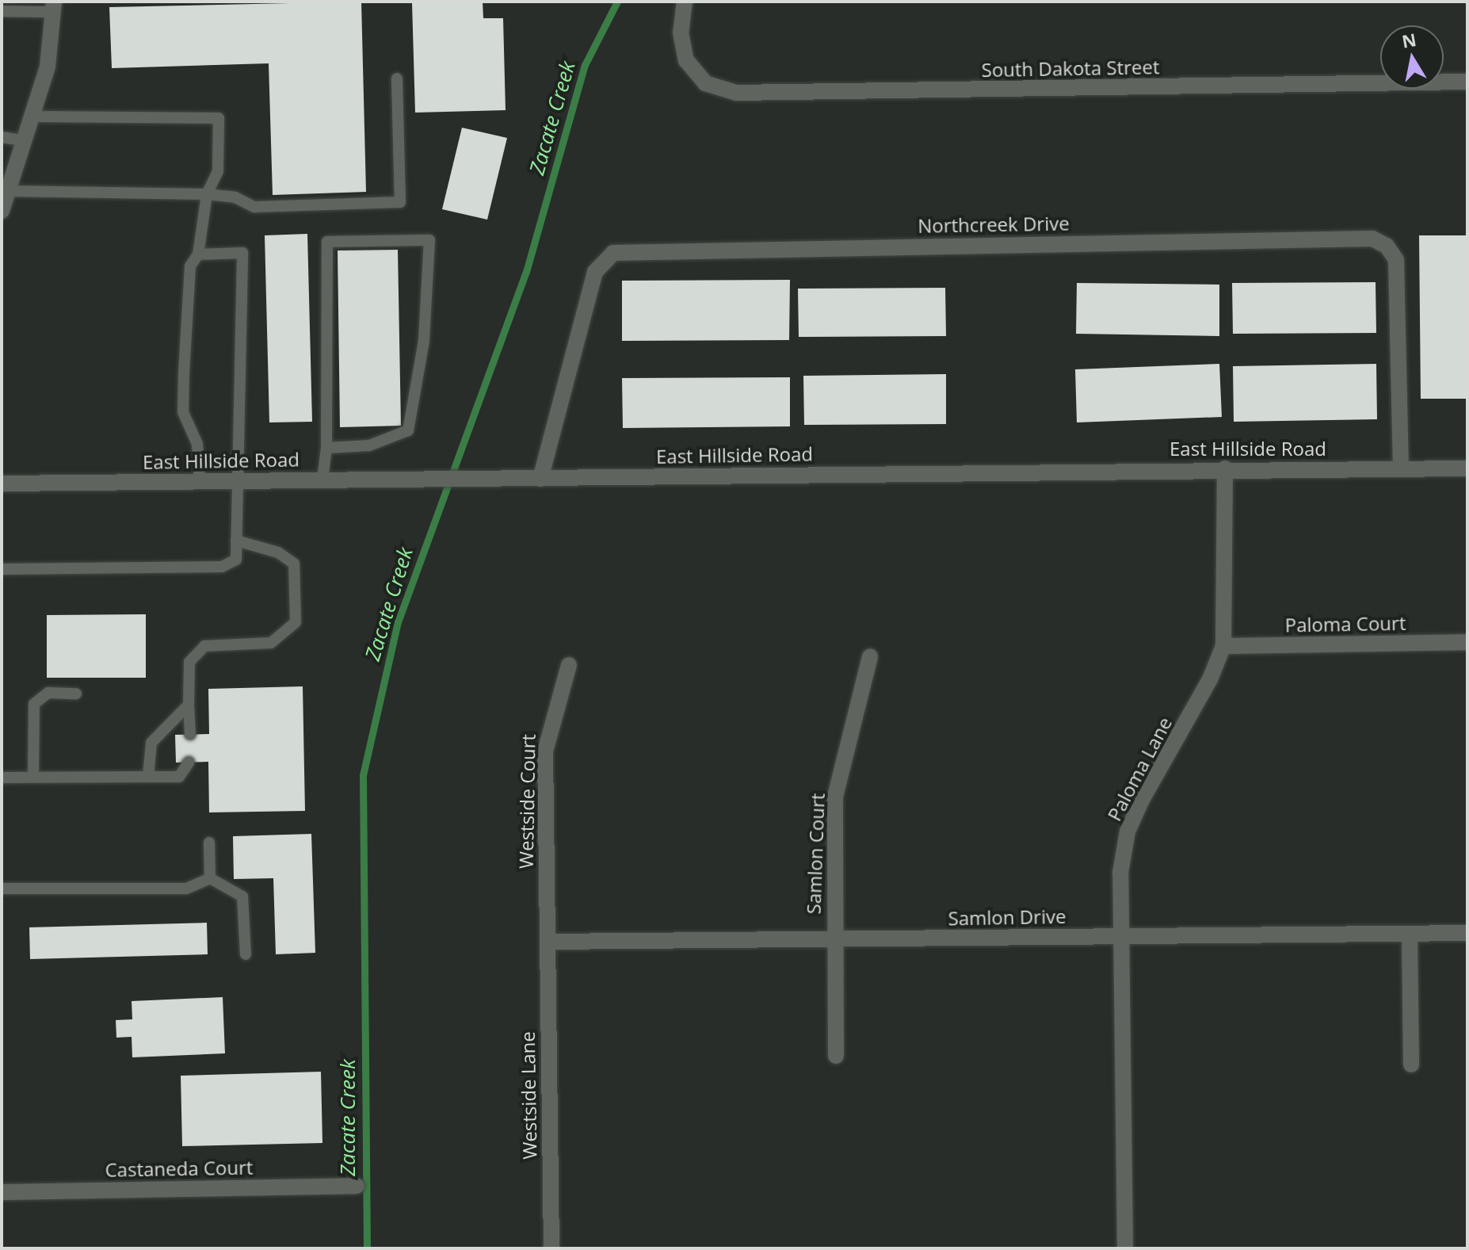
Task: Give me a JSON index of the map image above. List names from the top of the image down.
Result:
{
  "streets": {
    "street": [
      "South Dakota Street",
      "Northcreek Drive",
      "East Hillside Road",
      "Paloma Court",
      "Paloma Lane",
      "Westside Court",
      "Samlon Court",
      "Samlon Drive",
      "Westside Lane",
      "Castaneda Court"
    ]
  },
  "crossings": [
    ["Northcreek Drive", "East Hillside Road"],
    ["East Hillside Road", "Paloma Lane"],
    ["Paloma Court", "Paloma Lane"],
    ["Paloma Lane", "Samlon Drive"],
    ["Westside Court", "Samlon Drive"],
    ["Westside Court", "Westside Lane"],
    ["Samlon Court", "Samlon Drive"],
    ["Samlon Drive", "Westside Lane"]
  ],
  "water": ["Zacate Creek"],
  "north": "top"
}
